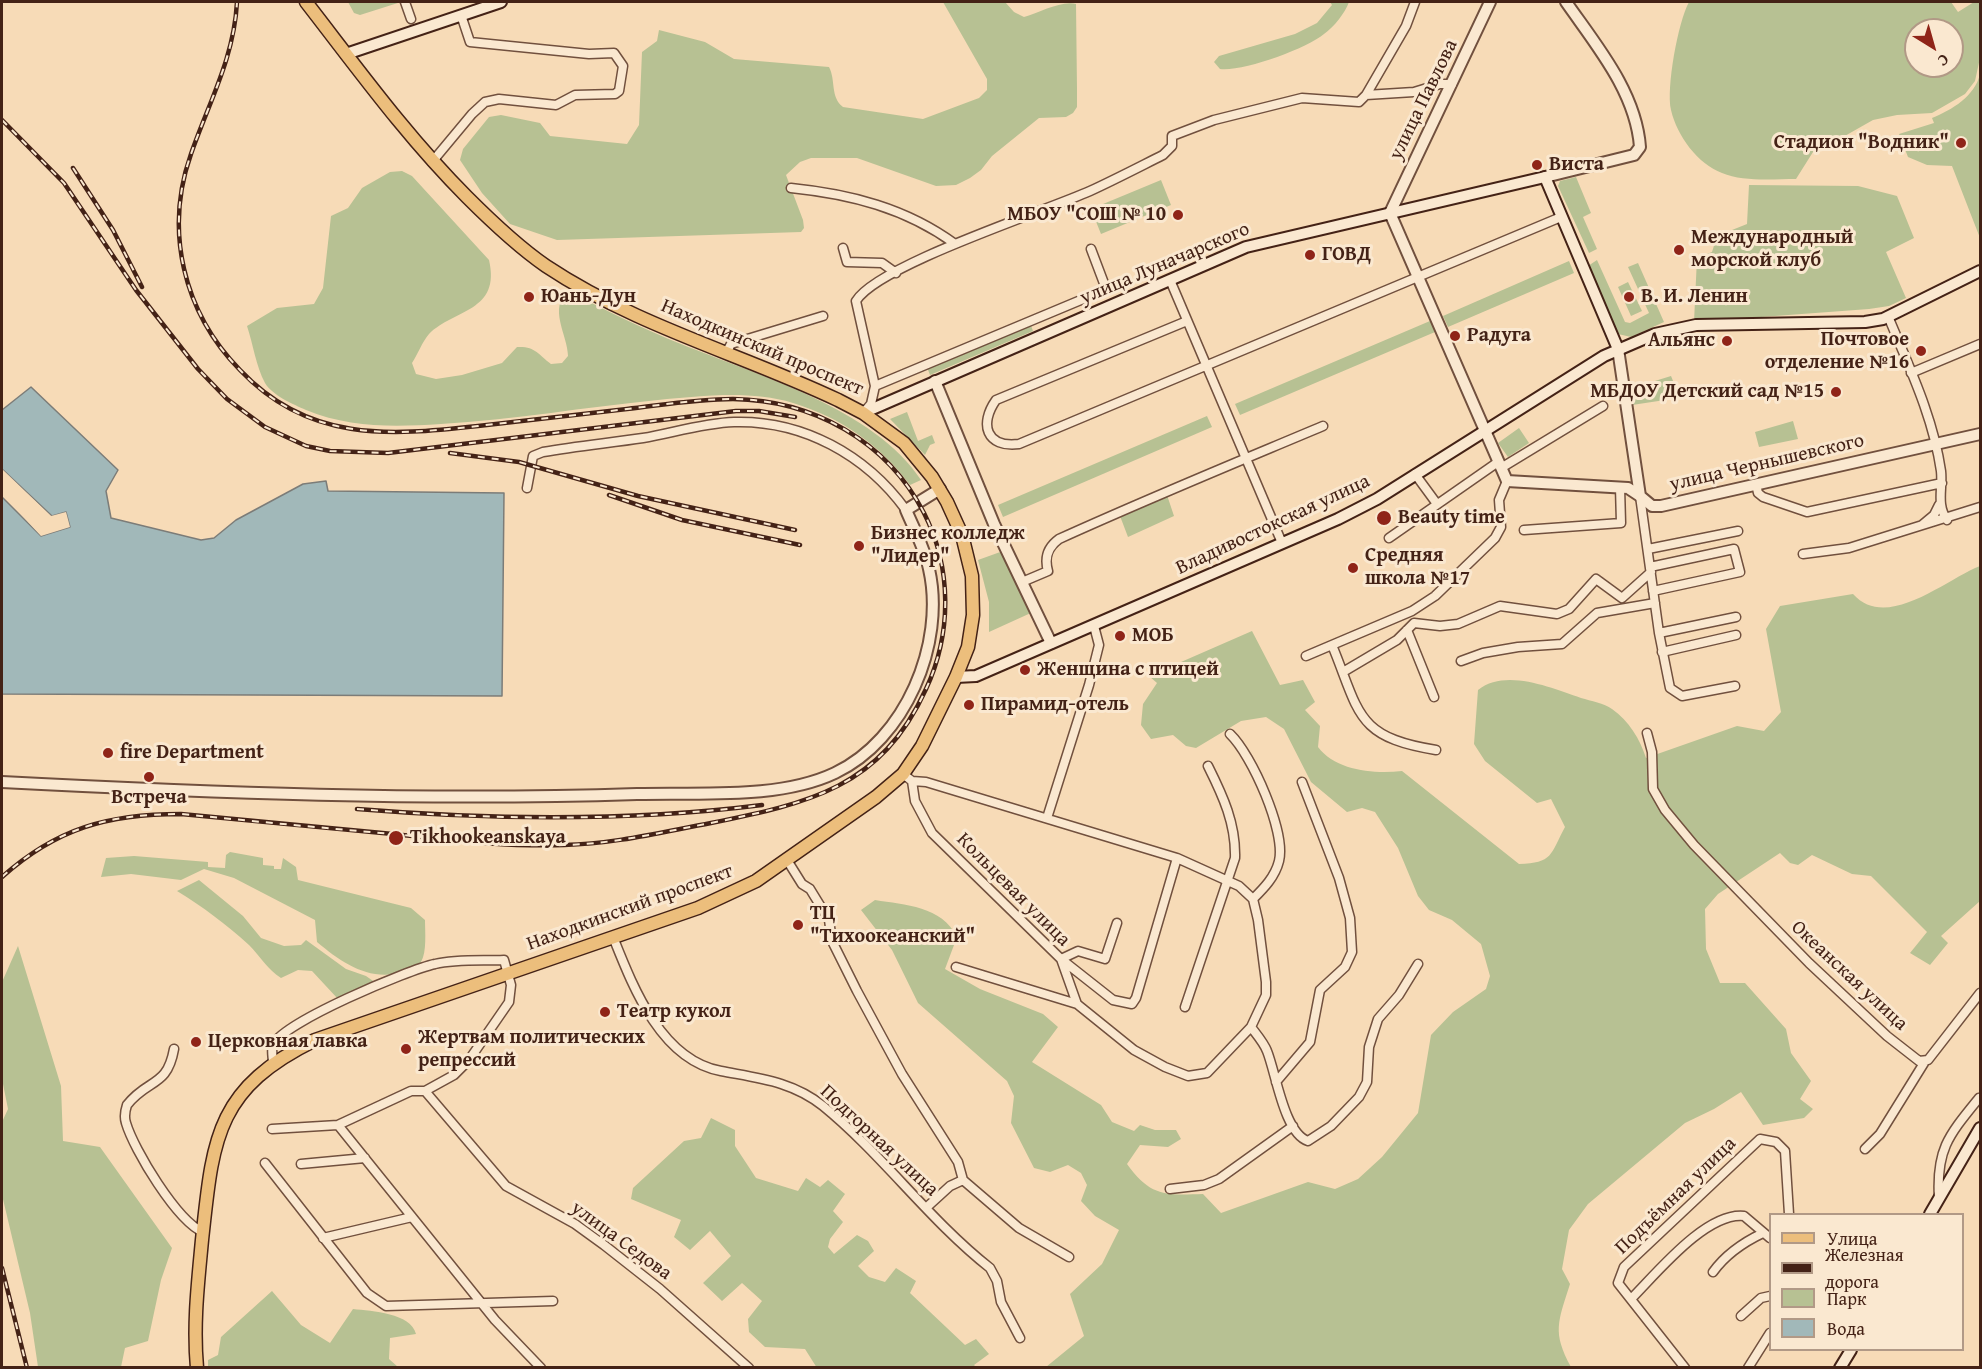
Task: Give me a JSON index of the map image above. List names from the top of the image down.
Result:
{
  "streets": {
    "main road": ["Находкинский проспект"],
    "street": [
      "улица Павлова",
      "улица Луначарского",
      "улица Чернышевского",
      "Владивостокская улица",
      "Кольцевая улица",
      "Океанская улица",
      "Подгорная улица",
      "Подъёмная улица",
      "улица Седова"
    ]
  },
  "crossings": [
    ["улица Павлова", "улица Луначарского"],
    ["улица Луначарского", "Находкинский проспект"],
    ["Находкинский проспект", "Владивостокская улица"],
    ["Находкинский проспект", "Кольцевая улица"],
    ["Находкинский проспект", "Подгорная улица"]
  ],
  "places": [
    "Стадион \"Водник\"",
    "Виста",
    "МБОУ \"СОШ № 10",
    "Международный морской клуб",
    "ГОВД",
    "Юань-Дун",
    "В. И. Ленин",
    "Радуга",
    "Альянс",
    "Почтовое отделение №16",
    "МБДОУ Детский сад №15",
    "Beauty time",
    "Бизнес колледж \"Лидер\"",
    "Средняя школа №17",
    "МОБ",
    "Женщина с птицей",
    "Пирамид-отель",
    "fire Department",
    "Встреча",
    "Tikhookeanskaya",
    "ТЦ \"Тихоокеанский\"",
    "Театр кукол",
    "Церковная лавка",
    "Жертвам политических репрессий"
  ],
  "legend": [
    "Улица",
    "Железная дорога",
    "Парк",
    "Вода"
  ],
  "north": "bottom right"
}
